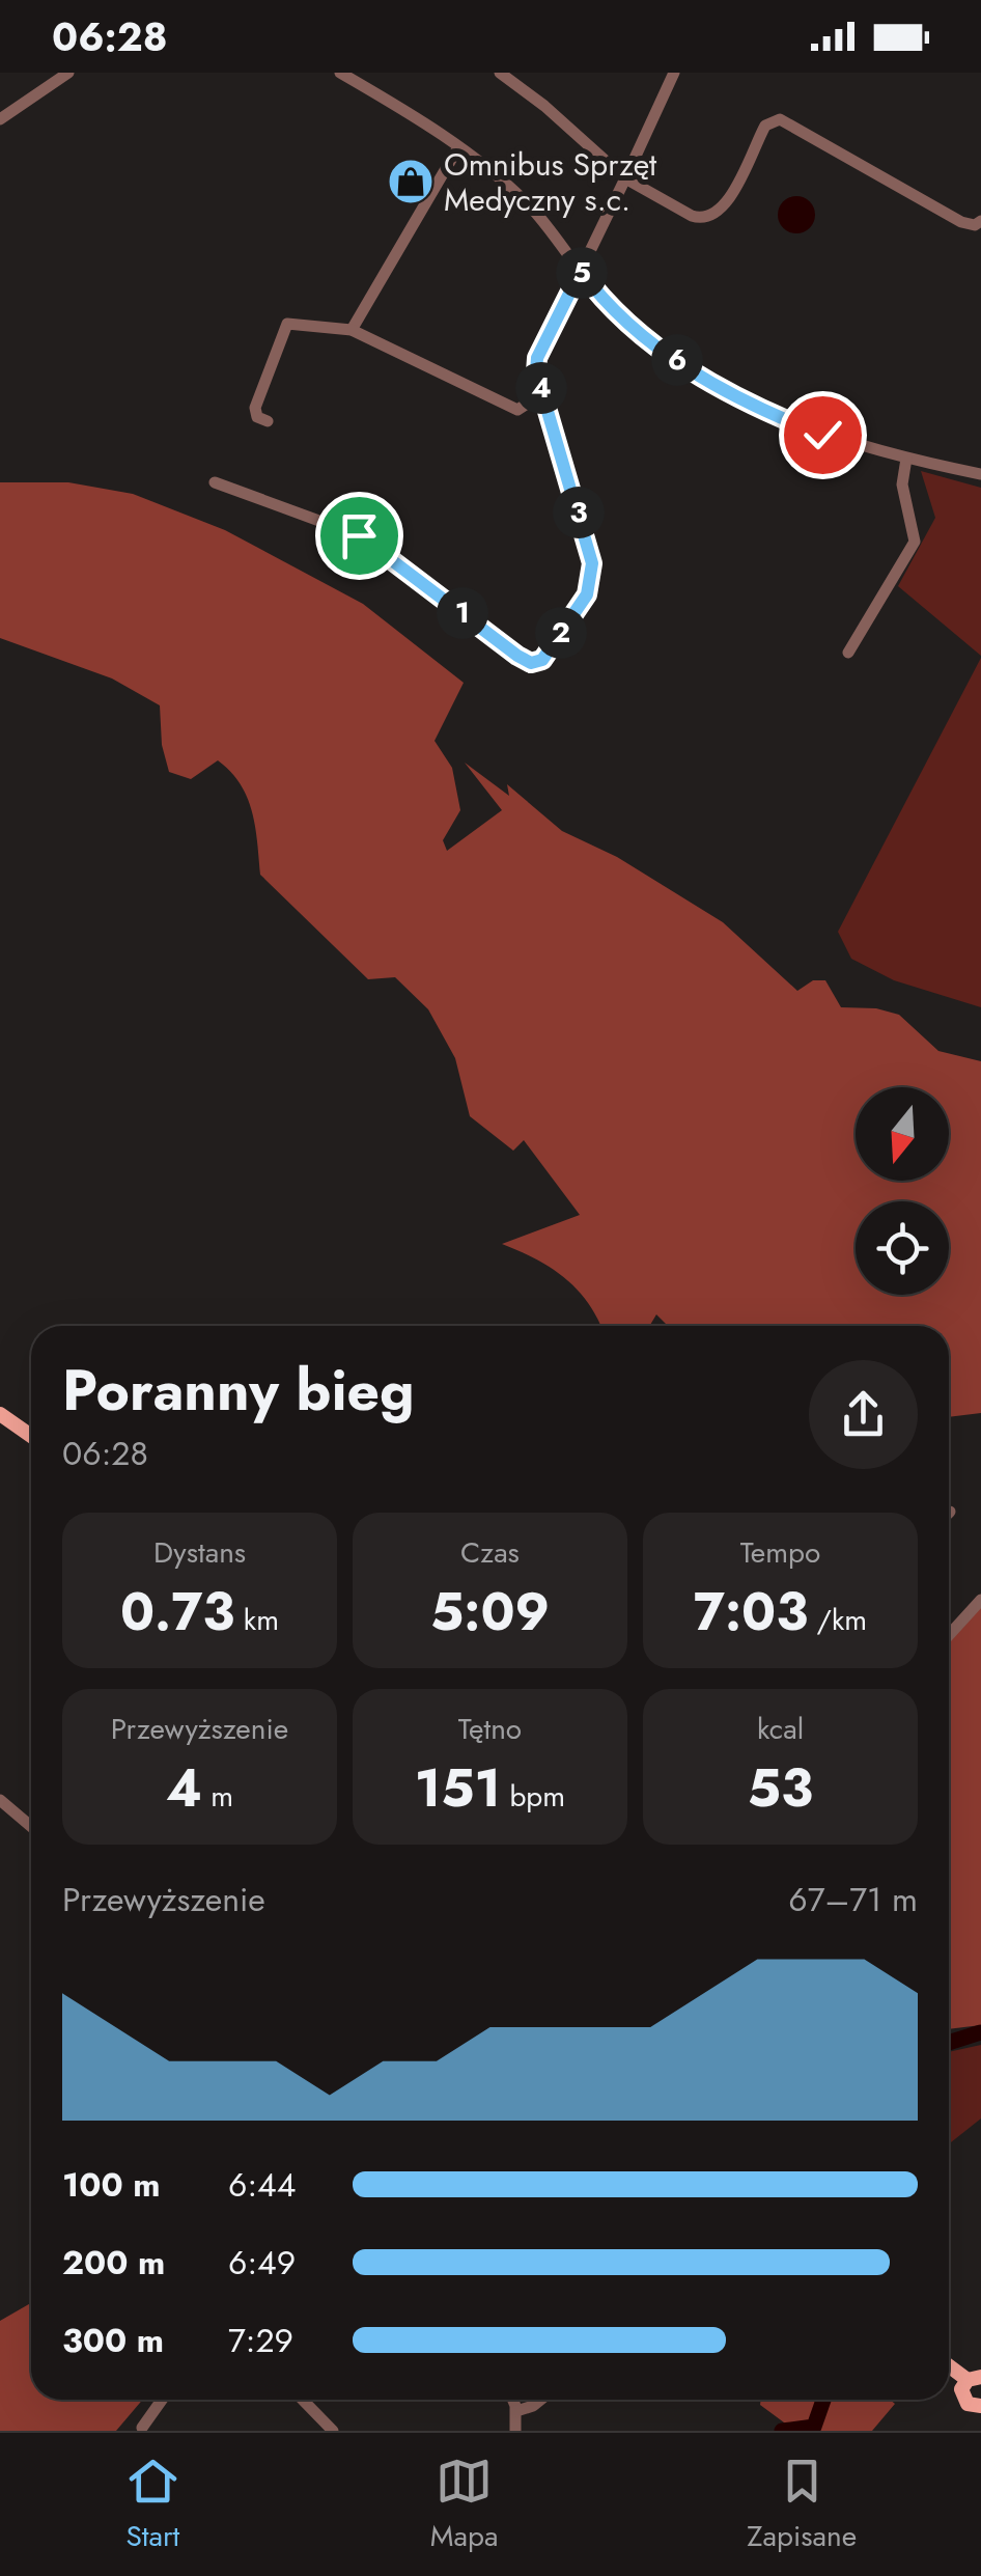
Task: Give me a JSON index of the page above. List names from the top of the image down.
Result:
{
  "places": {
    "shop": ["Omnibus Sprzęt Medyczny s.c."]
  },
  "north": "bottom",
  "page": {
    "status": "06:28",
    "pins": [
      "5",
      "6",
      "4",
      "3",
      "1",
      "2"
    ],
    "heading": ["Poranny bieg", "06:28"],
    "stats": [
      ["Dystans", "0.73 km"],
      ["Czas", "5:09"],
      ["Tempo", "7:03 /km"],
      ["Przewyższenie", "4 m"],
      ["Tętno", "151 bpm"],
      ["kcal", "53"]
    ],
    "chart": ["Przewyższenie", "67–71 m"],
    "list": [
      {
        "name": "100 m",
        "note": "6:44"
      },
      {
        "name": "200 m",
        "note": "6:49"
      },
      {
        "name": "300 m",
        "note": "7:29"
      }
    ],
    "tabs": ["Start", "Mapa", "Zapisane"]
  }
}
